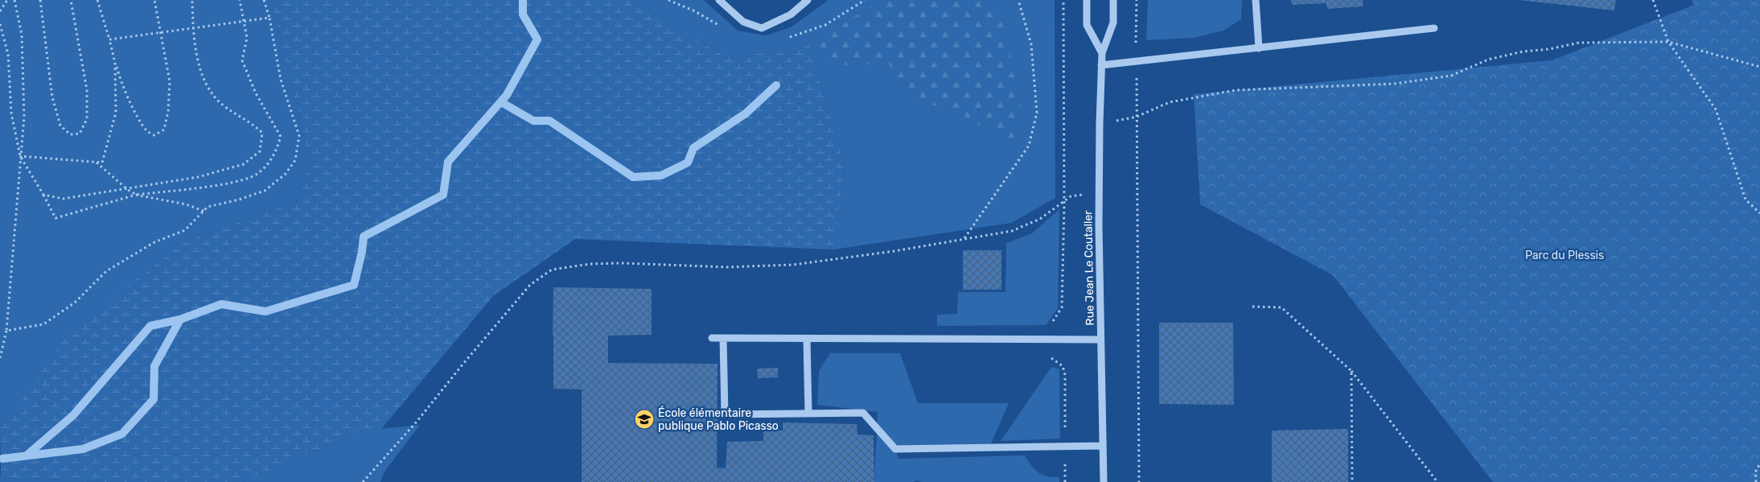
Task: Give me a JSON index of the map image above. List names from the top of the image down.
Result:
{
  "streets": {
    "street": ["Rue Jean Le Coutaller"]
  },
  "parks": ["Parc du Plessis"],
  "places": {
    "school or university": ["École élémentaire publique Pablo Picasso"]
  }
}
